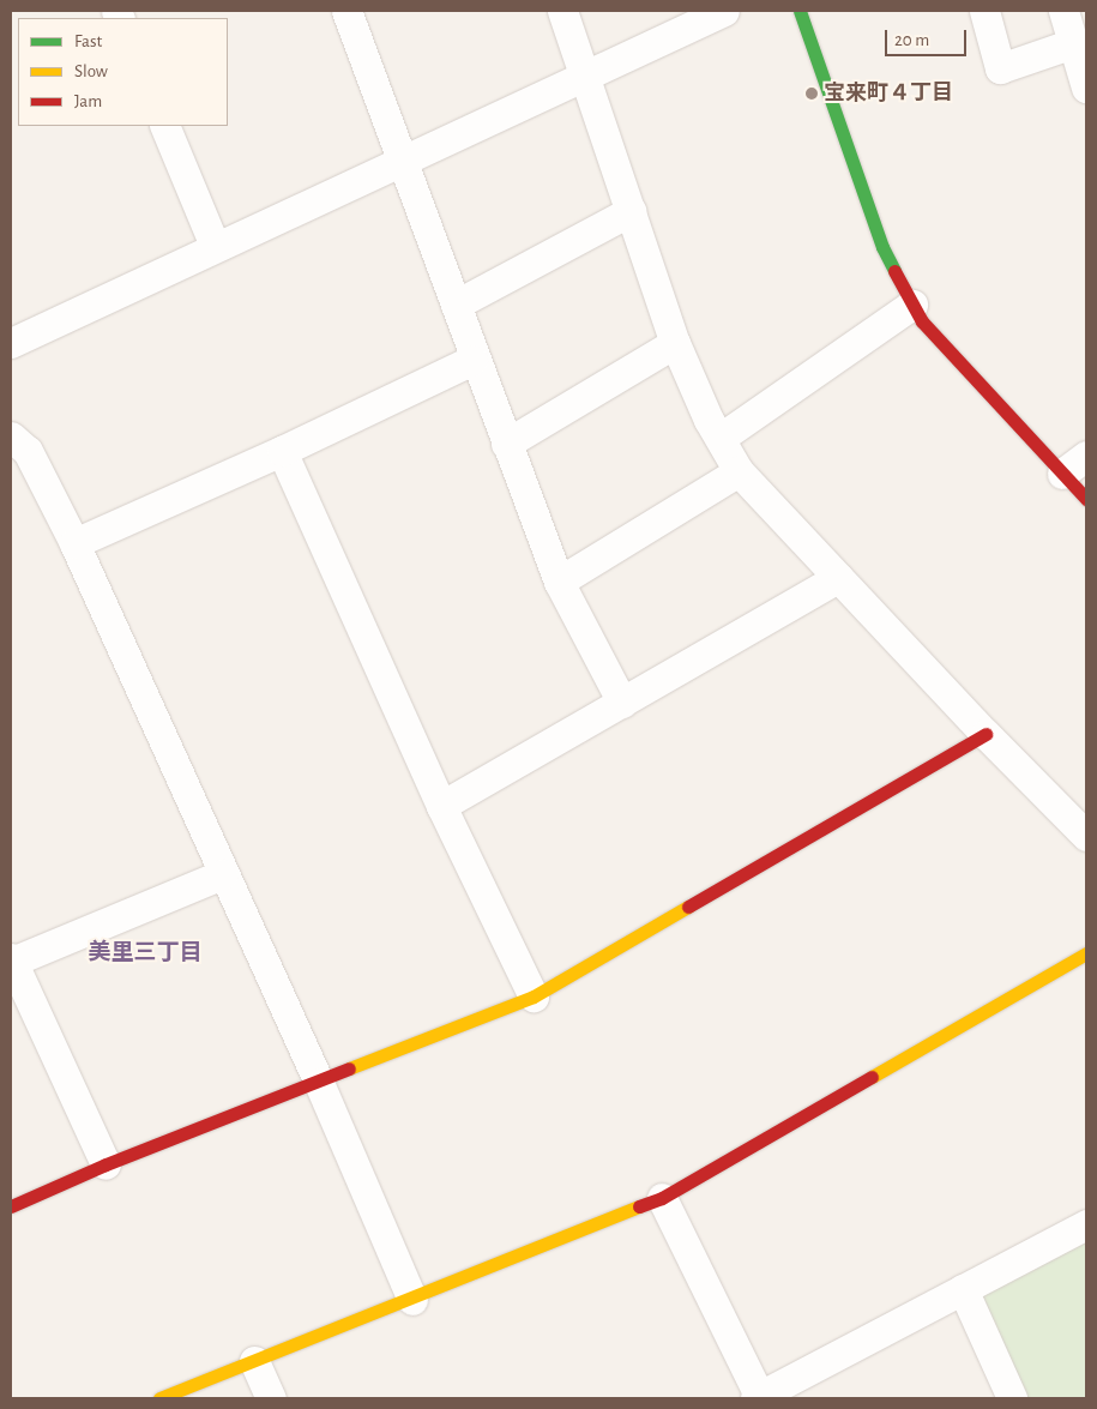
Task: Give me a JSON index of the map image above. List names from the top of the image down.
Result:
{
  "districts": ["美里三丁目"],
  "places": ["宝来町４丁目"],
  "legend": ["Fast", "Slow", "Jam"],
  "scale_bar": "20 m"
}
